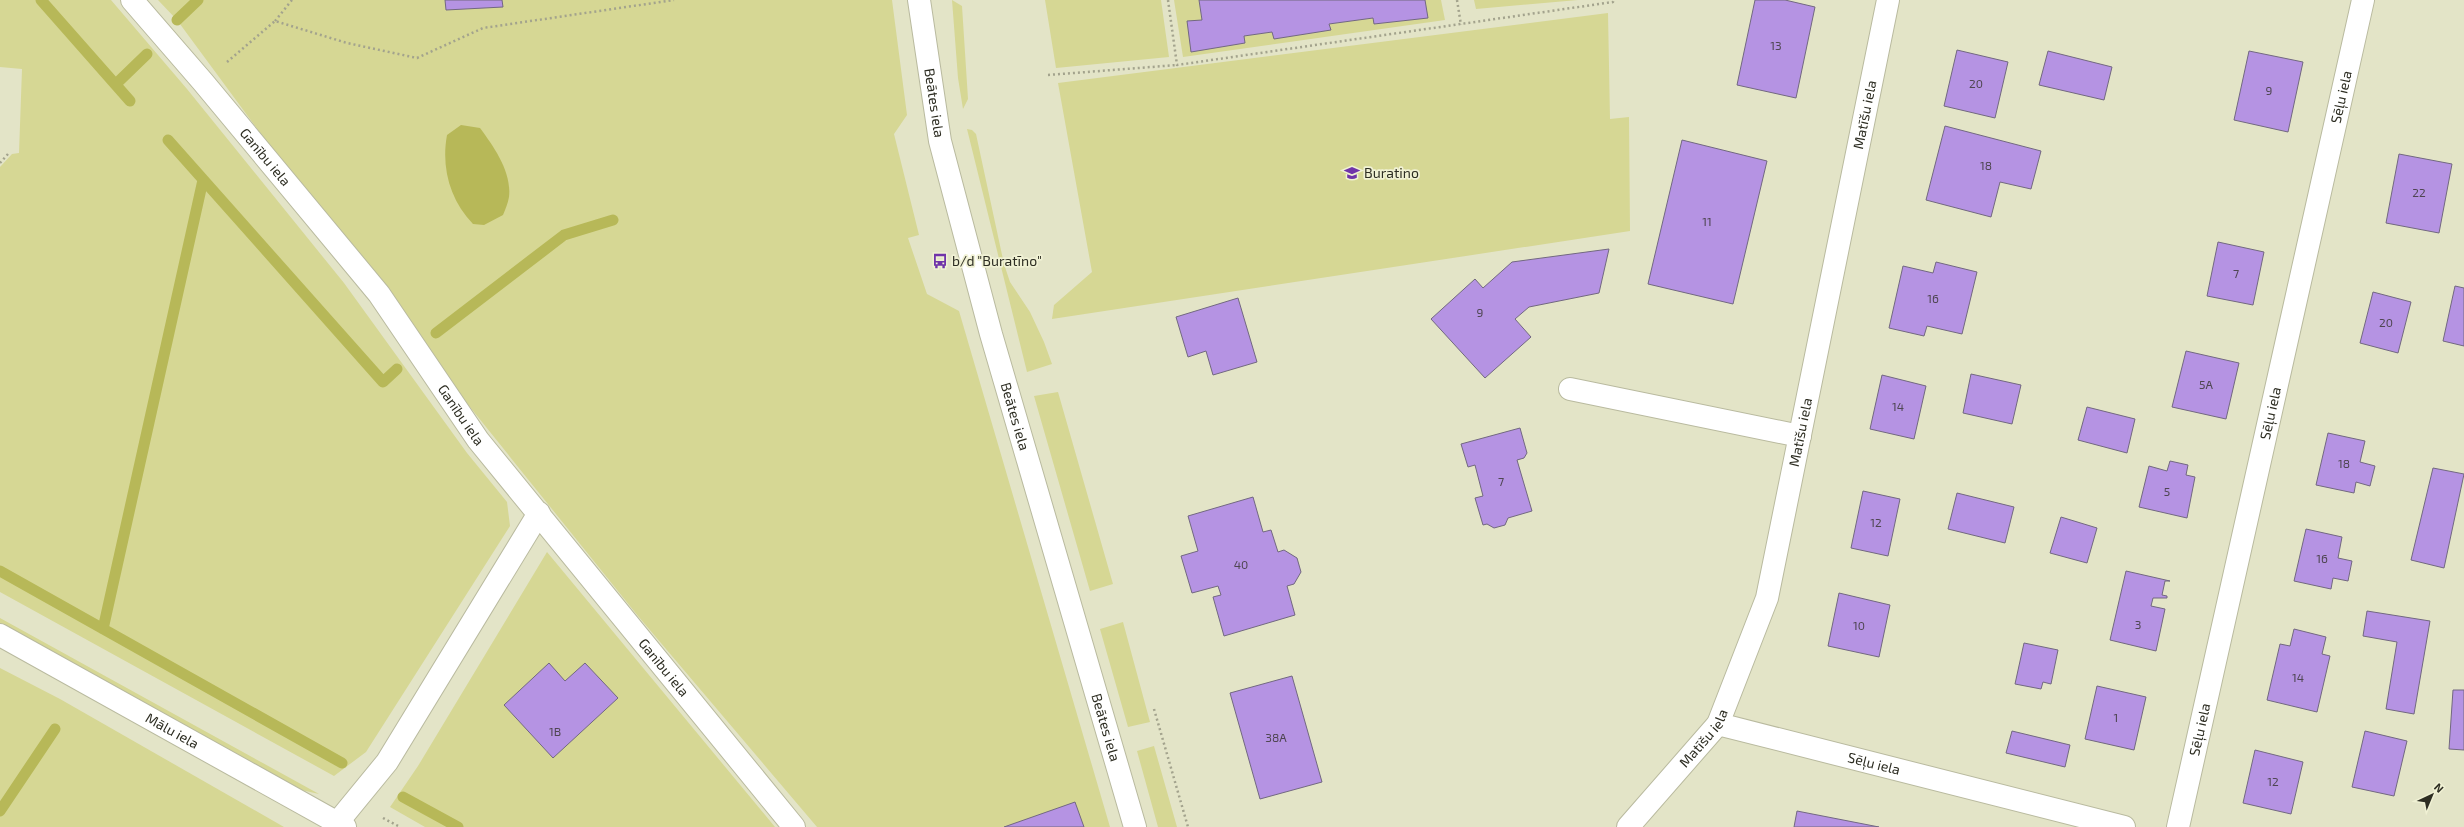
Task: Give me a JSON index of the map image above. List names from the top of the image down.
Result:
{
  "streets": {
    "street": [
      "Sēļu iela",
      "Beātes iela",
      "Matīšu iela",
      "Ganību iela",
      "Mālu iela"
    ]
  },
  "crossings": [
    ["Sēļu iela", "Matīšu iela"]
  ],
  "places": {
    "school or university": ["Buratino"],
    "bus stop": ["b/d \"Buratīno\""]
  },
  "house_numbers": [
    "13",
    "20",
    "9",
    "18",
    "22",
    "11",
    "7",
    "16",
    "9",
    "20",
    "5A",
    "14",
    "18",
    "7",
    "5",
    "12",
    "16",
    "40",
    "3",
    "10",
    "14",
    "1",
    "1B",
    "38A",
    "12"
  ],
  "north": "top right"
}
